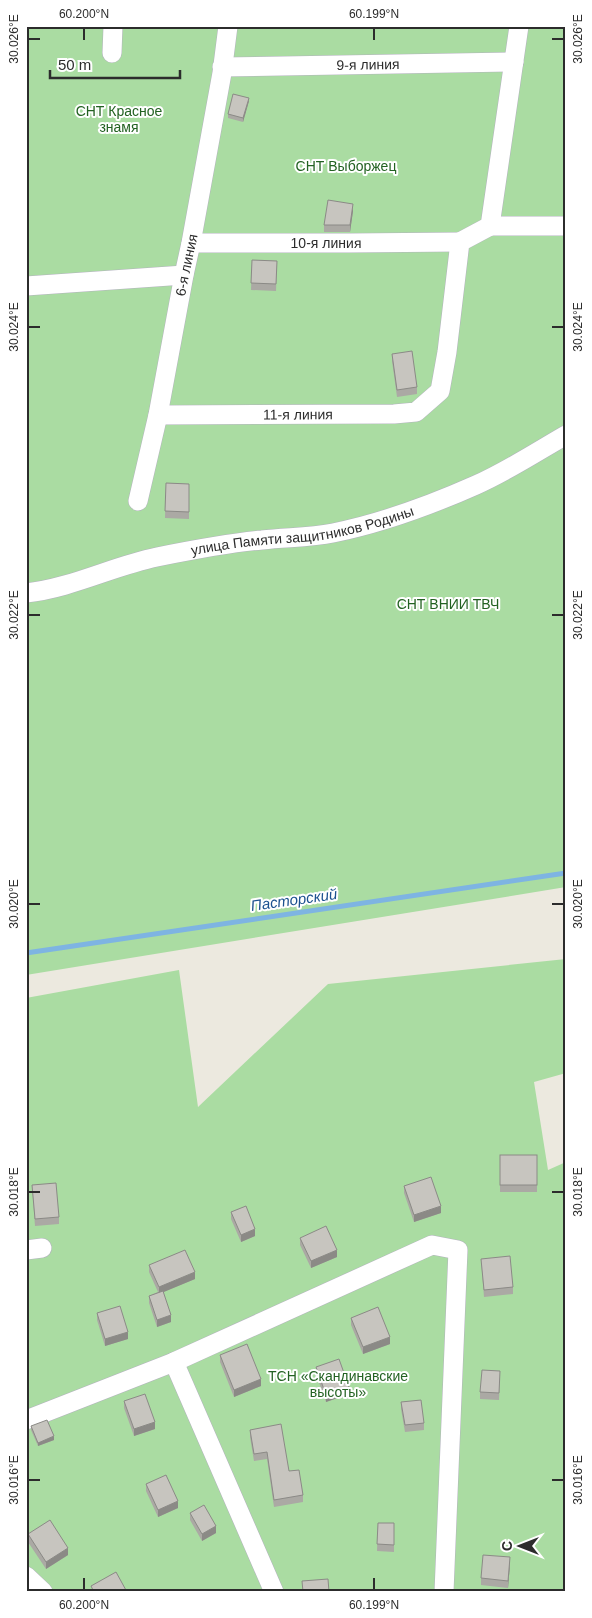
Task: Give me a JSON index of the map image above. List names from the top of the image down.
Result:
{
  "streets": {
    "street": [
      "9-я линия",
      "10-я линия",
      "6-я линия",
      "11-я линия",
      "улица Памяти защитников Родины"
    ]
  },
  "crossings": [
    ["9-я линия", "6-я линия"],
    ["10-я линия", "6-я линия"],
    ["10-я линия", "11-я линия"],
    ["6-я линия", "11-я линия"]
  ],
  "water": ["Пасторский"],
  "parks": [
    "СНТ Красное знамя",
    "СНТ Выборжец",
    "СНТ ВНИИ ТВЧ",
    "ТСН «Скандинавские высоты»"
  ],
  "scale_bar": "50 m",
  "north": "left",
  "coordinates": [
    "60.200°N",
    "60.199°N",
    "30.026°E",
    "30.024°E",
    "30.022°E",
    "30.020°E",
    "30.018°E",
    "30.016°E"
  ]
}
